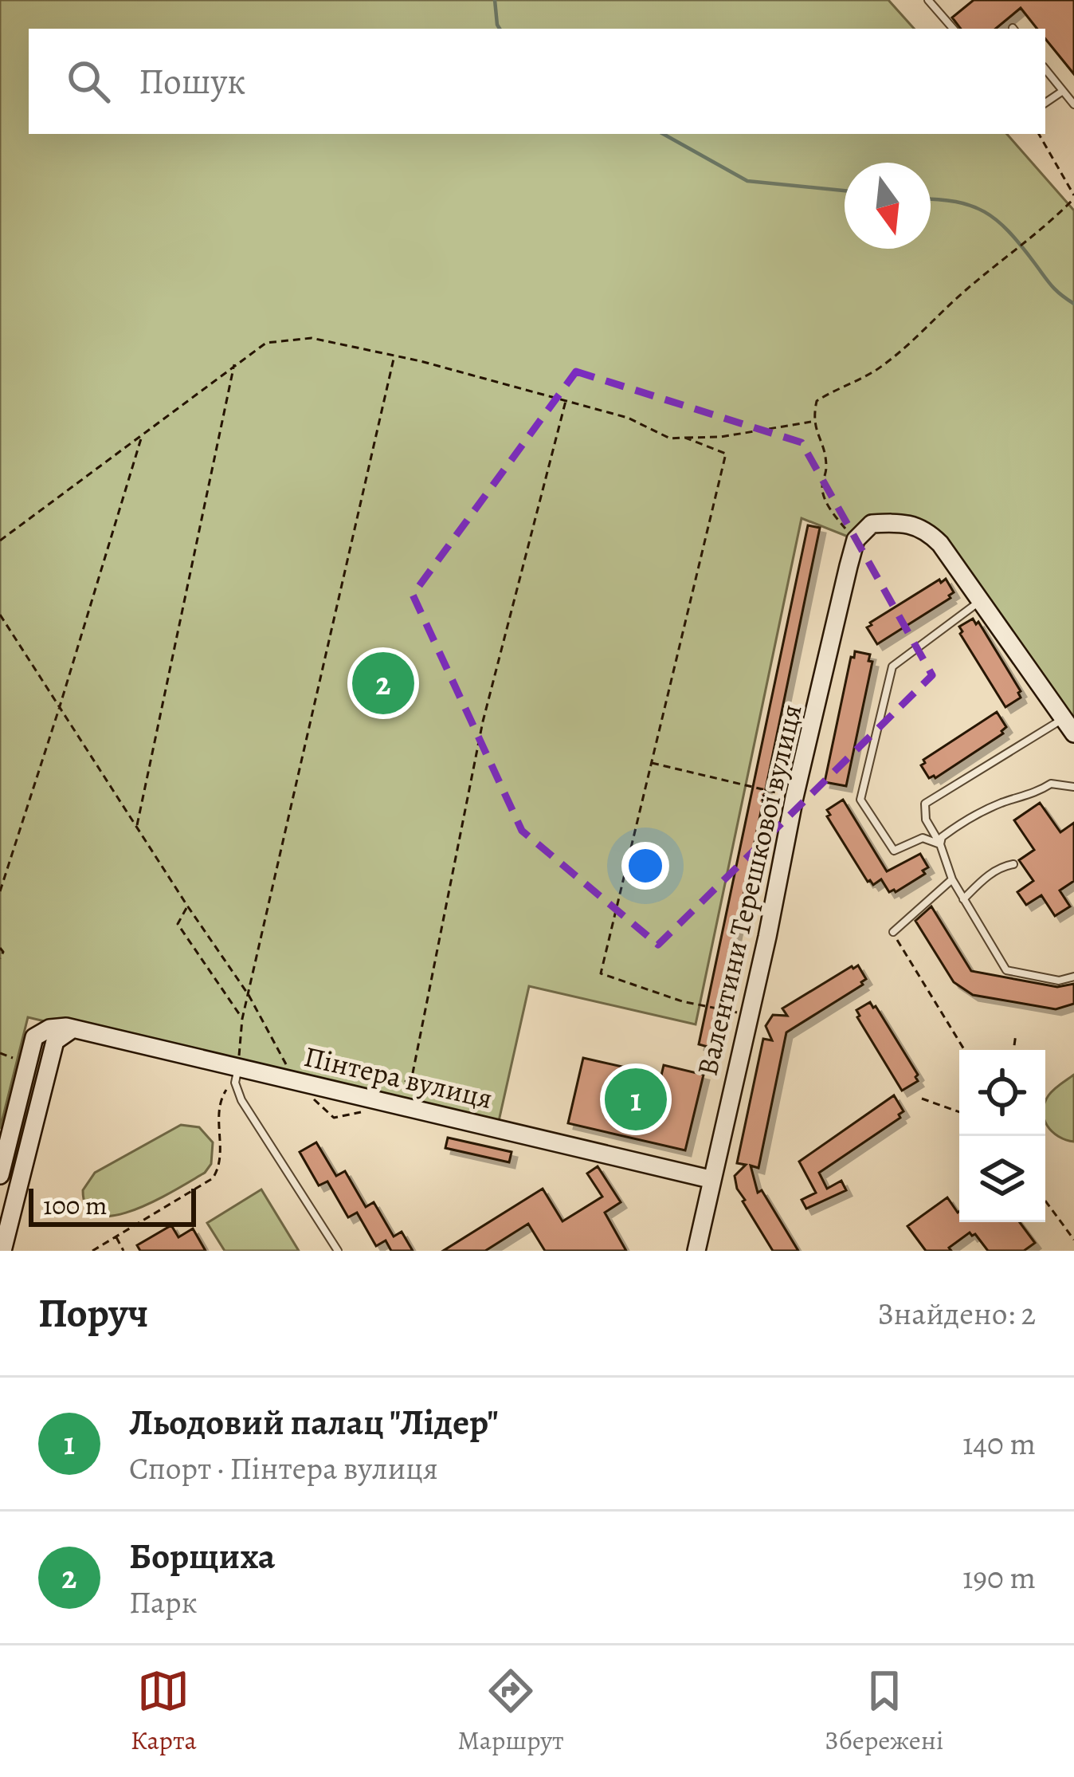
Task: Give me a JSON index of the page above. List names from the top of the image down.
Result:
{
  "streets": {
    "street": ["Валентини Терешкової вулиця", "Пінтера вулиця"]
  },
  "crossings": [
    ["Валентини Терешкової вулиця", "Пінтера вулиця"]
  ],
  "scale_bar": "100 m",
  "north": "bottom",
  "page": {
    "search": "Пошук",
    "pins": ["2", "1"],
    "scale": "100 m",
    "heading": ["Поруч", "Знайдено: 2"],
    "list": [
      {
        "mark": "1",
        "name": "Льодовий палац \"Лідер\"",
        "note": "Спорт · Пінтера вулиця",
        "value": "140 m"
      },
      {
        "mark": "2",
        "name": "Борщиха",
        "note": "Парк",
        "value": "190 m"
      }
    ],
    "nav": ["Карта", "Маршрут", "Збережені"]
  }
}
